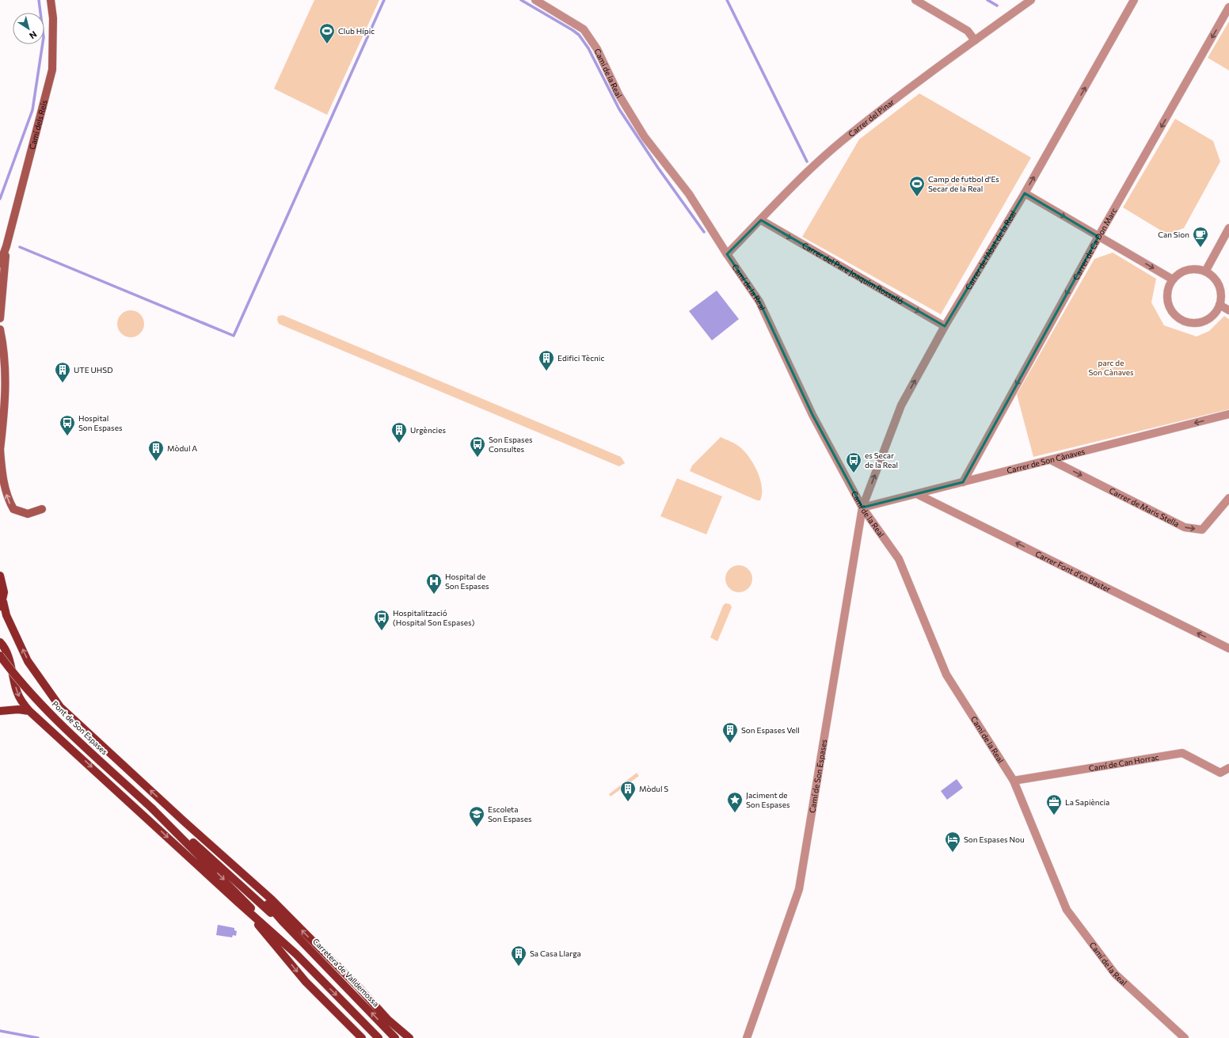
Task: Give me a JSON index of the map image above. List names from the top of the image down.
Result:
{
  "streets": {
    "main road": ["Pont de Son Espases", "Carretera de Valldemossa"],
    "street": [
      "Camí de la Real",
      "Carrer del Pinar",
      "Camí dels Reis",
      "Carrer de Ca Don Marc",
      "Carrer de l'Abat de la Real",
      "Carrer del Pare Joaquim Rosselló",
      "Carrer de Son Cànaves",
      "Carrer de Maris Stella",
      "Carrer Font d'en Baster",
      "Camí de Can Horrac",
      "Camí de Son Espases"
    ]
  },
  "crossings": [
    ["Camí de la Real", "Carrer del Pinar"],
    ["Camí de la Real", "Carrer de l'Abat de la Real"],
    ["Camí de la Real", "Carrer de Son Cànaves"],
    ["Camí de la Real", "Camí de Can Horrac"],
    ["Camí de la Real", "Camí de Son Espases"],
    ["Carrer del Pinar", "Carrer del Pare Joaquim Rosselló"],
    ["Carrer de Ca Don Marc", "Carrer de Son Cànaves"],
    ["Carrer de l'Abat de la Real", "Carrer del Pare Joaquim Rosselló"],
    ["Carrer de l'Abat de la Real", "Carrer de Son Cànaves"],
    ["Carrer de l'Abat de la Real", "Camí de Son Espases"],
    ["Carrer de Son Cànaves", "Carrer de Maris Stella"],
    ["Carrer de Son Cànaves", "Carrer Font d'en Baster"],
    ["Carrer de Son Cànaves", "Camí de Son Espases"]
  ],
  "one_way": [
    "Carrer de Ca Don Marc",
    "Carrer de l'Abat de la Real",
    "Carrer del Pare Joaquim Rosselló",
    "Carrer de Son Cànaves",
    "Carrer de Maris Stella",
    "Carrer Font d'en Baster"
  ],
  "parks": ["parc de Son Cànaves"],
  "places": {
    "sports": ["Club Hípic", "Camp de futbol d'Es Secar de la Real"],
    "cafe": ["Can Sion"],
    "building": [
      "Edifici Tècnic",
      "UTE UHSD",
      "Urgències",
      "Mòdul A",
      "Son Espases Vell",
      "Mòdul S",
      "Sa Casa Llarga"
    ],
    "bus stop": [
      "Hospital Son Espases",
      "Son Espases Consultes",
      "es Secar de la Real",
      "Hospitalització (Hospital Son Espases)"
    ],
    "hospital": ["Hospital de Son Espases"],
    "place": ["Jaciment de Son Espases"],
    "office": ["La Sapiència"],
    "school or university": ["Escoleta Son Espases"],
    "hotel": ["Son Espases Nou"]
  },
  "north": "bottom right"
}
